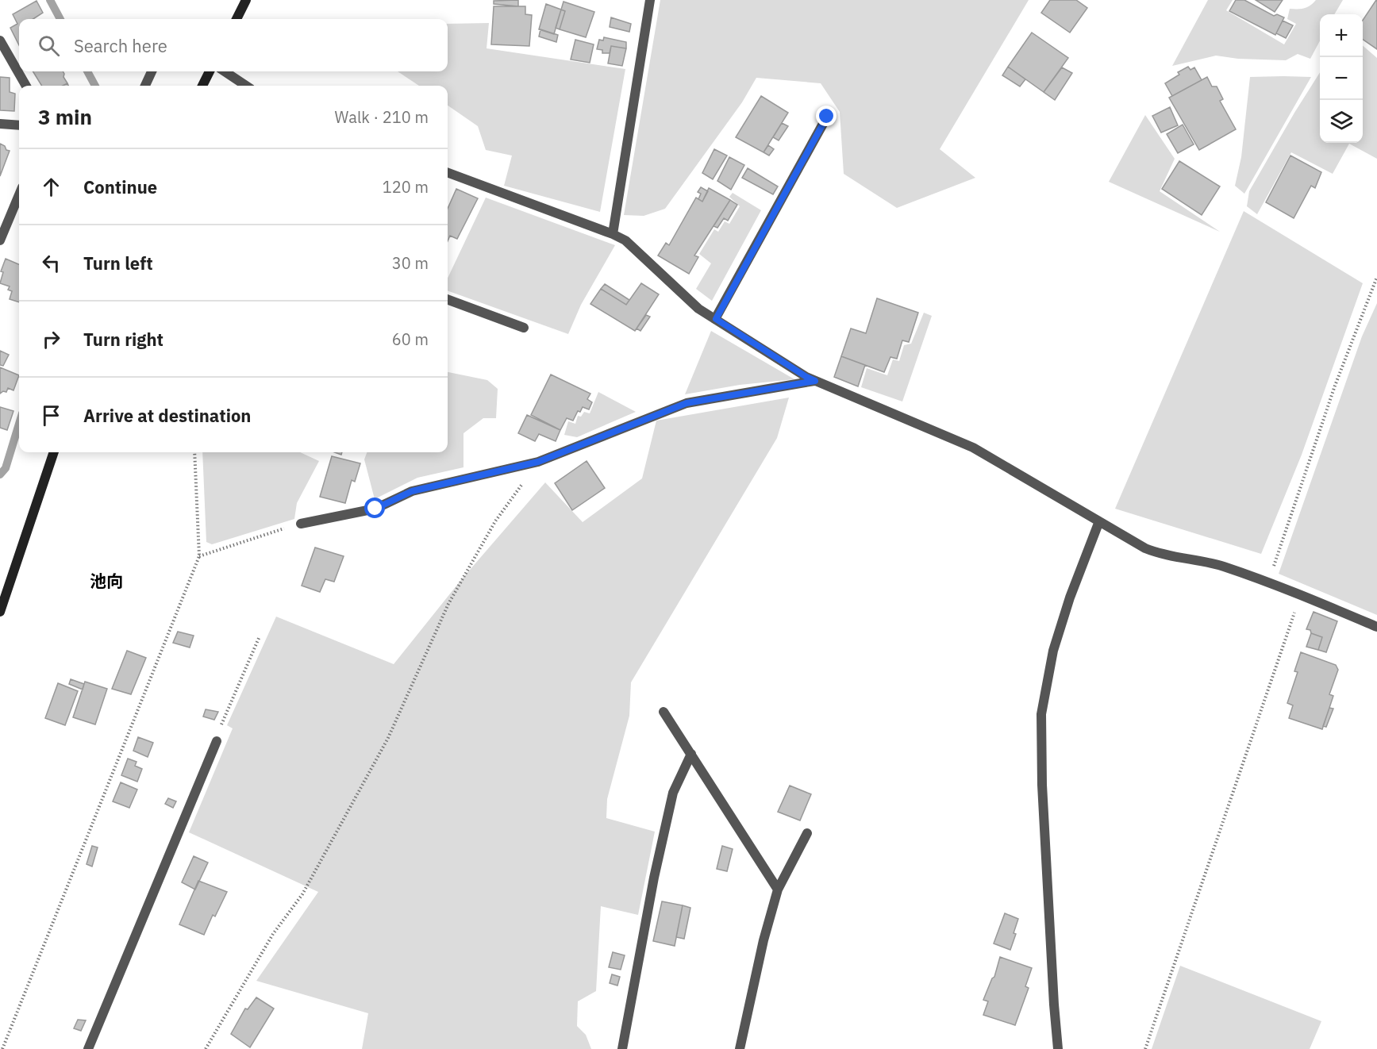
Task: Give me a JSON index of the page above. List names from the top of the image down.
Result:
{
  "districts": ["池向"],
  "page": {
    "map_buttons": ["+", "−"],
    "search": "Search here",
    "heading": ["3 min", "Walk · 210 m"],
    "list": [
      ["Continue", "120 m"],
      ["Turn left", "30 m"],
      ["Turn right", "60 m"],
      "Arrive at destination"
    ]
  }
}
